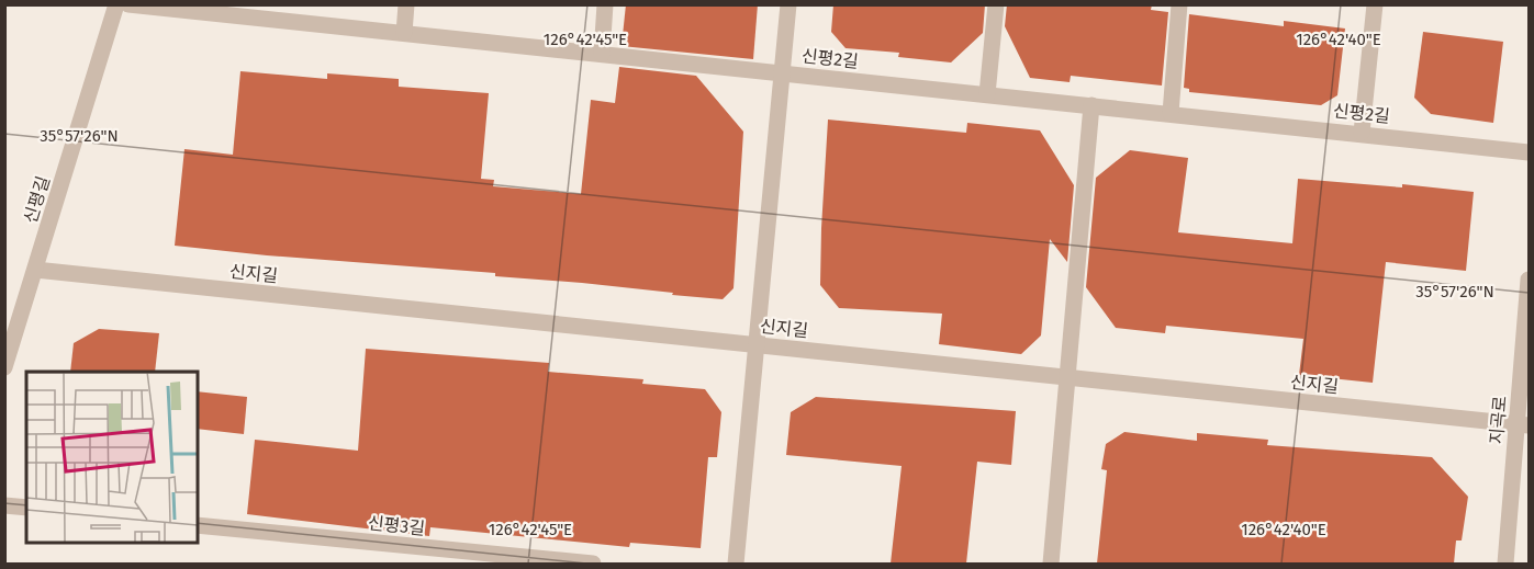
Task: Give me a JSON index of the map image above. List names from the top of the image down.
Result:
{
  "streets": {
    "street": [
      "신평2길",
      "신평길",
      "신지길",
      "지곡로",
      "신평3길"
    ]
  },
  "crossings": [
    ["신평길", "신지길"],
    ["신지길", "지곡로"]
  ],
  "coordinates": ["126°42'45\"E", "126°42'40\"E", "35°57'26\"N"]
}
